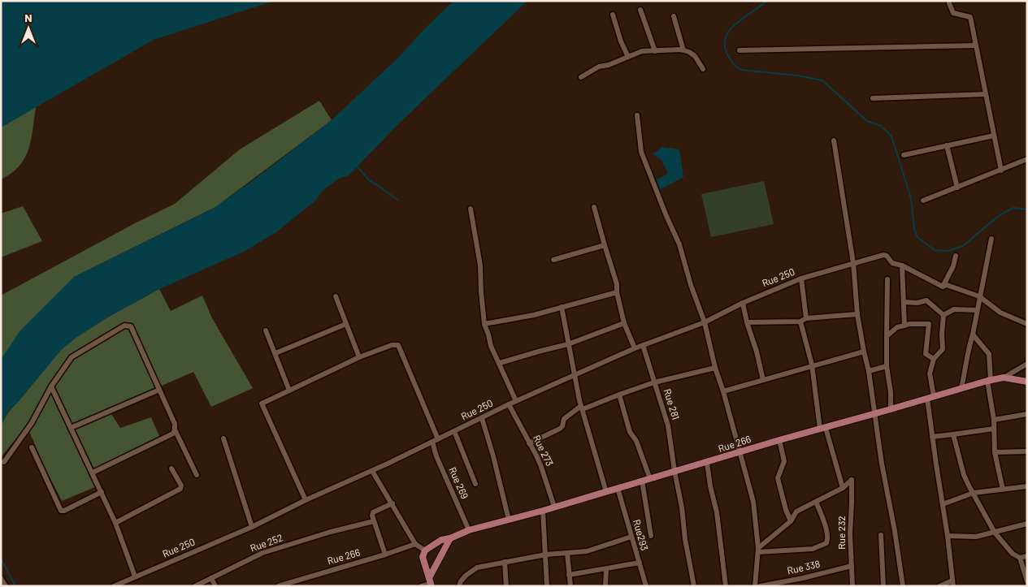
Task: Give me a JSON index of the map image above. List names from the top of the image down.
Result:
{
  "streets": {
    "main road": ["Rue 266"],
    "street": [
      "Rue 250",
      "Rue 281",
      "Rue 273",
      "Rue 269",
      "Rue 232",
      "Rue293",
      "Rue 252",
      "Rue 338"
    ]
  },
  "crossings": [
    ["Rue 250", "Rue 281"],
    ["Rue 250", "Rue 273"],
    ["Rue 250", "Rue 269"],
    ["Rue 281", "Rue 266"],
    ["Rue 266", "Rue 273"],
    ["Rue 266", "Rue 269"],
    ["Rue 266", "Rue293"],
    ["Rue 232", "Rue 338"]
  ],
  "north": "top"
}
